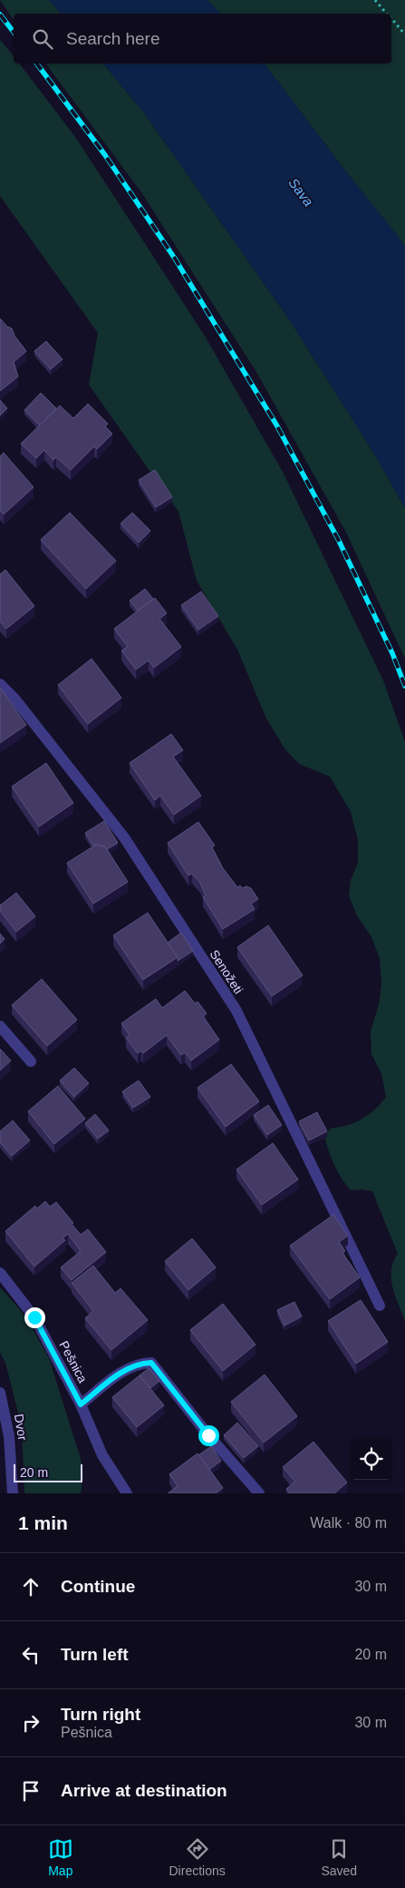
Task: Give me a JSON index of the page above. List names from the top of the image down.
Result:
{
  "streets": {
    "street": ["Senožeti", "Pešnica", "Dvor"]
  },
  "water": ["Sava"],
  "scale_bar": "20 m",
  "page": {
    "search": "Search here",
    "scale": "20 m",
    "heading": ["1 min", "Walk · 80 m"],
    "list": [
      ["Continue", "30 m"],
      ["Turn left", "20 m"],
      ["Turn right", "Pešnica", "30 m"],
      "Arrive at destination"
    ],
    "nav": ["Map", "Directions", "Saved"]
  }
}
